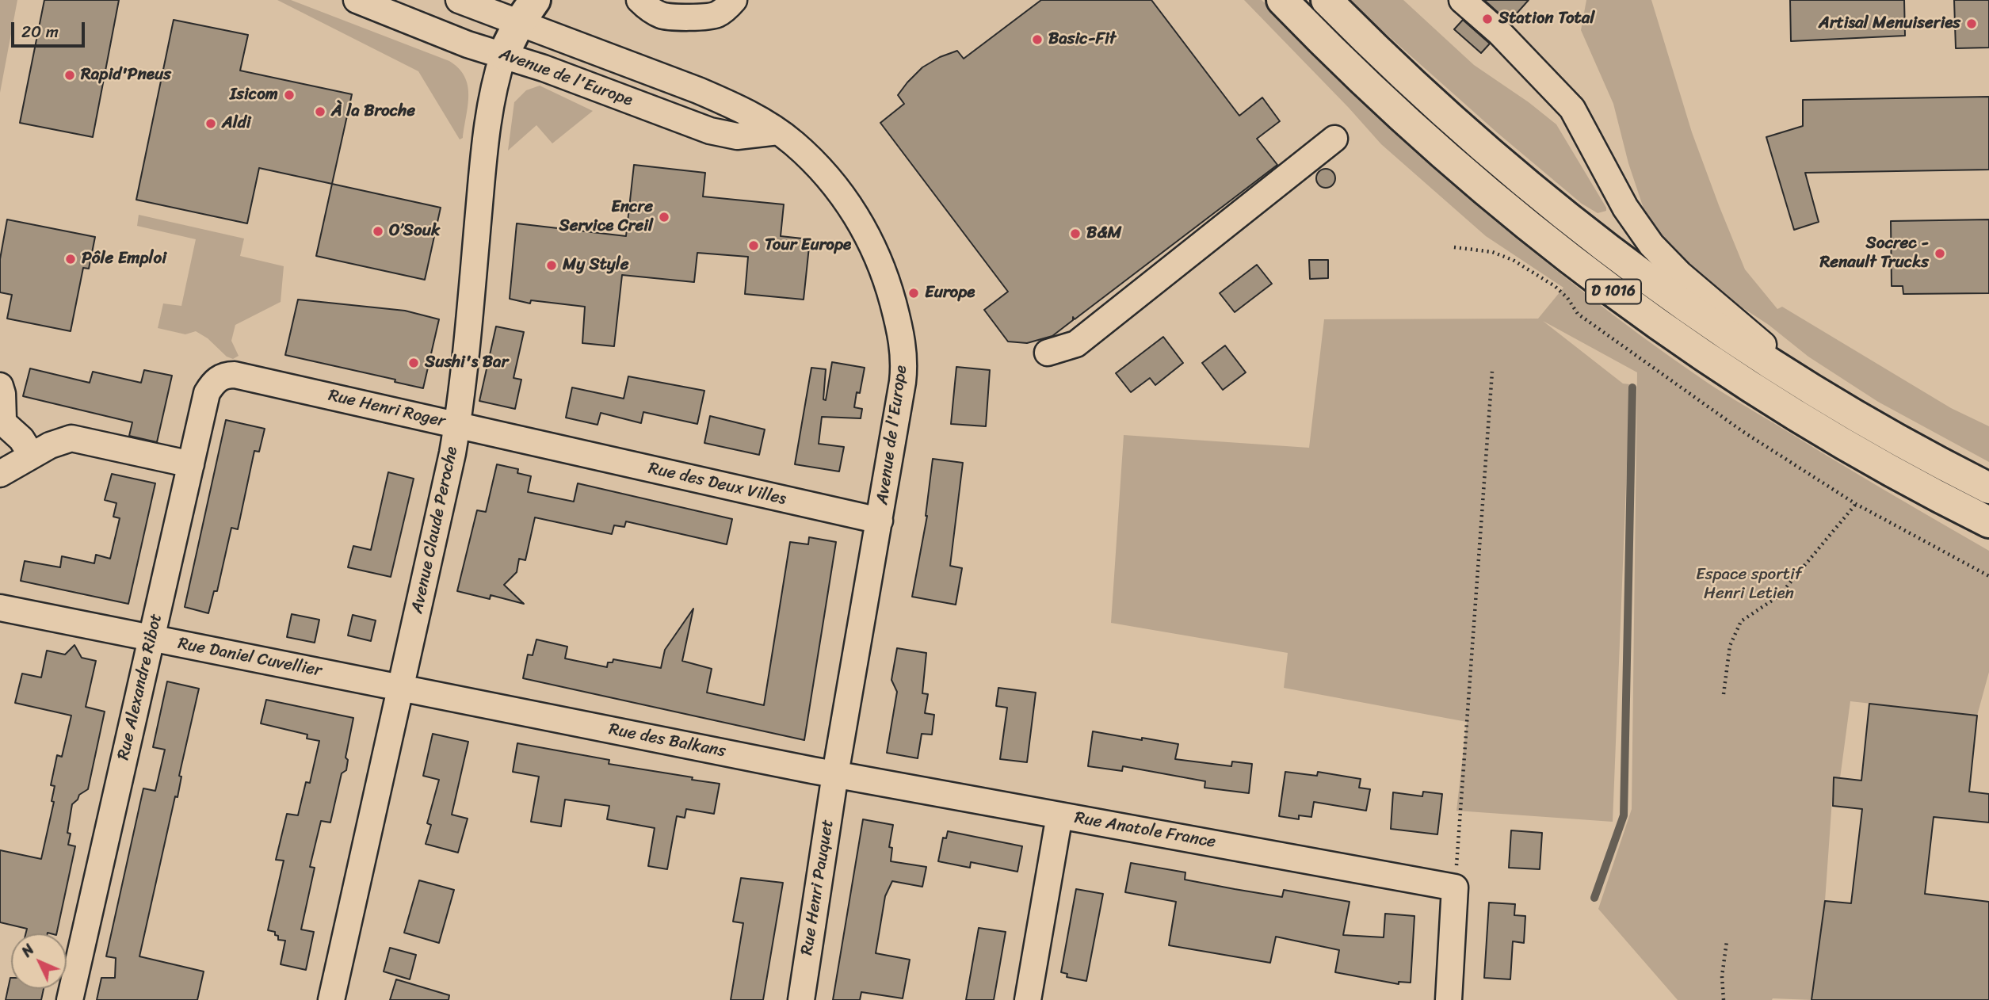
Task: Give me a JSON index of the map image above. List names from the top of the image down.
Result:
{
  "streets": {
    "highway": ["D 1016"],
    "street": [
      "Avenue de l'Europe",
      "Rue Henri Roger",
      "Rue des Deux Villes",
      "Avenue Claude Peroche",
      "Rue Daniel Cuvellier",
      "Rue Alexandre Ribot",
      "Rue des Balkans",
      "Rue Anatole France",
      "Rue Henri Pauquet"
    ]
  },
  "crossings": [
    ["Avenue de l'Europe", "Rue des Deux Villes"],
    ["Avenue de l'Europe", "Avenue Claude Peroche"],
    ["Avenue de l'Europe", "Rue des Balkans"],
    ["Avenue de l'Europe", "Rue Anatole France"],
    ["Avenue de l'Europe", "Rue Henri Pauquet"],
    ["Rue Henri Roger", "Rue des Deux Villes"],
    ["Rue Henri Roger", "Avenue Claude Peroche"],
    ["Rue Henri Roger", "Rue Alexandre Ribot"],
    ["Avenue Claude Peroche", "Rue Daniel Cuvellier"],
    ["Rue Daniel Cuvellier", "Rue Alexandre Ribot"],
    ["Rue Daniel Cuvellier", "Rue des Balkans"],
    ["Rue des Balkans", "Rue Anatole France"],
    ["Rue des Balkans", "Rue Henri Pauquet"],
    ["Rue Anatole France", "Rue Henri Pauquet"]
  ],
  "parks": ["Espace sportif Henri Letien"],
  "places": [
    "Station Total",
    "Artisal Menuiseries",
    "Basic-Fit",
    "Rapid'Pneus",
    "Isicom",
    "À la Broche",
    "Aldi",
    "Encre Service Creil",
    "O’Souk",
    "B&M",
    "Tour Europe",
    "Socrec - Renault Trucks",
    "Pôle Emploi",
    "My Style",
    "Europe",
    "Sushi's Bar"
  ],
  "scale_bar": "20 m",
  "north": "top left"
}
